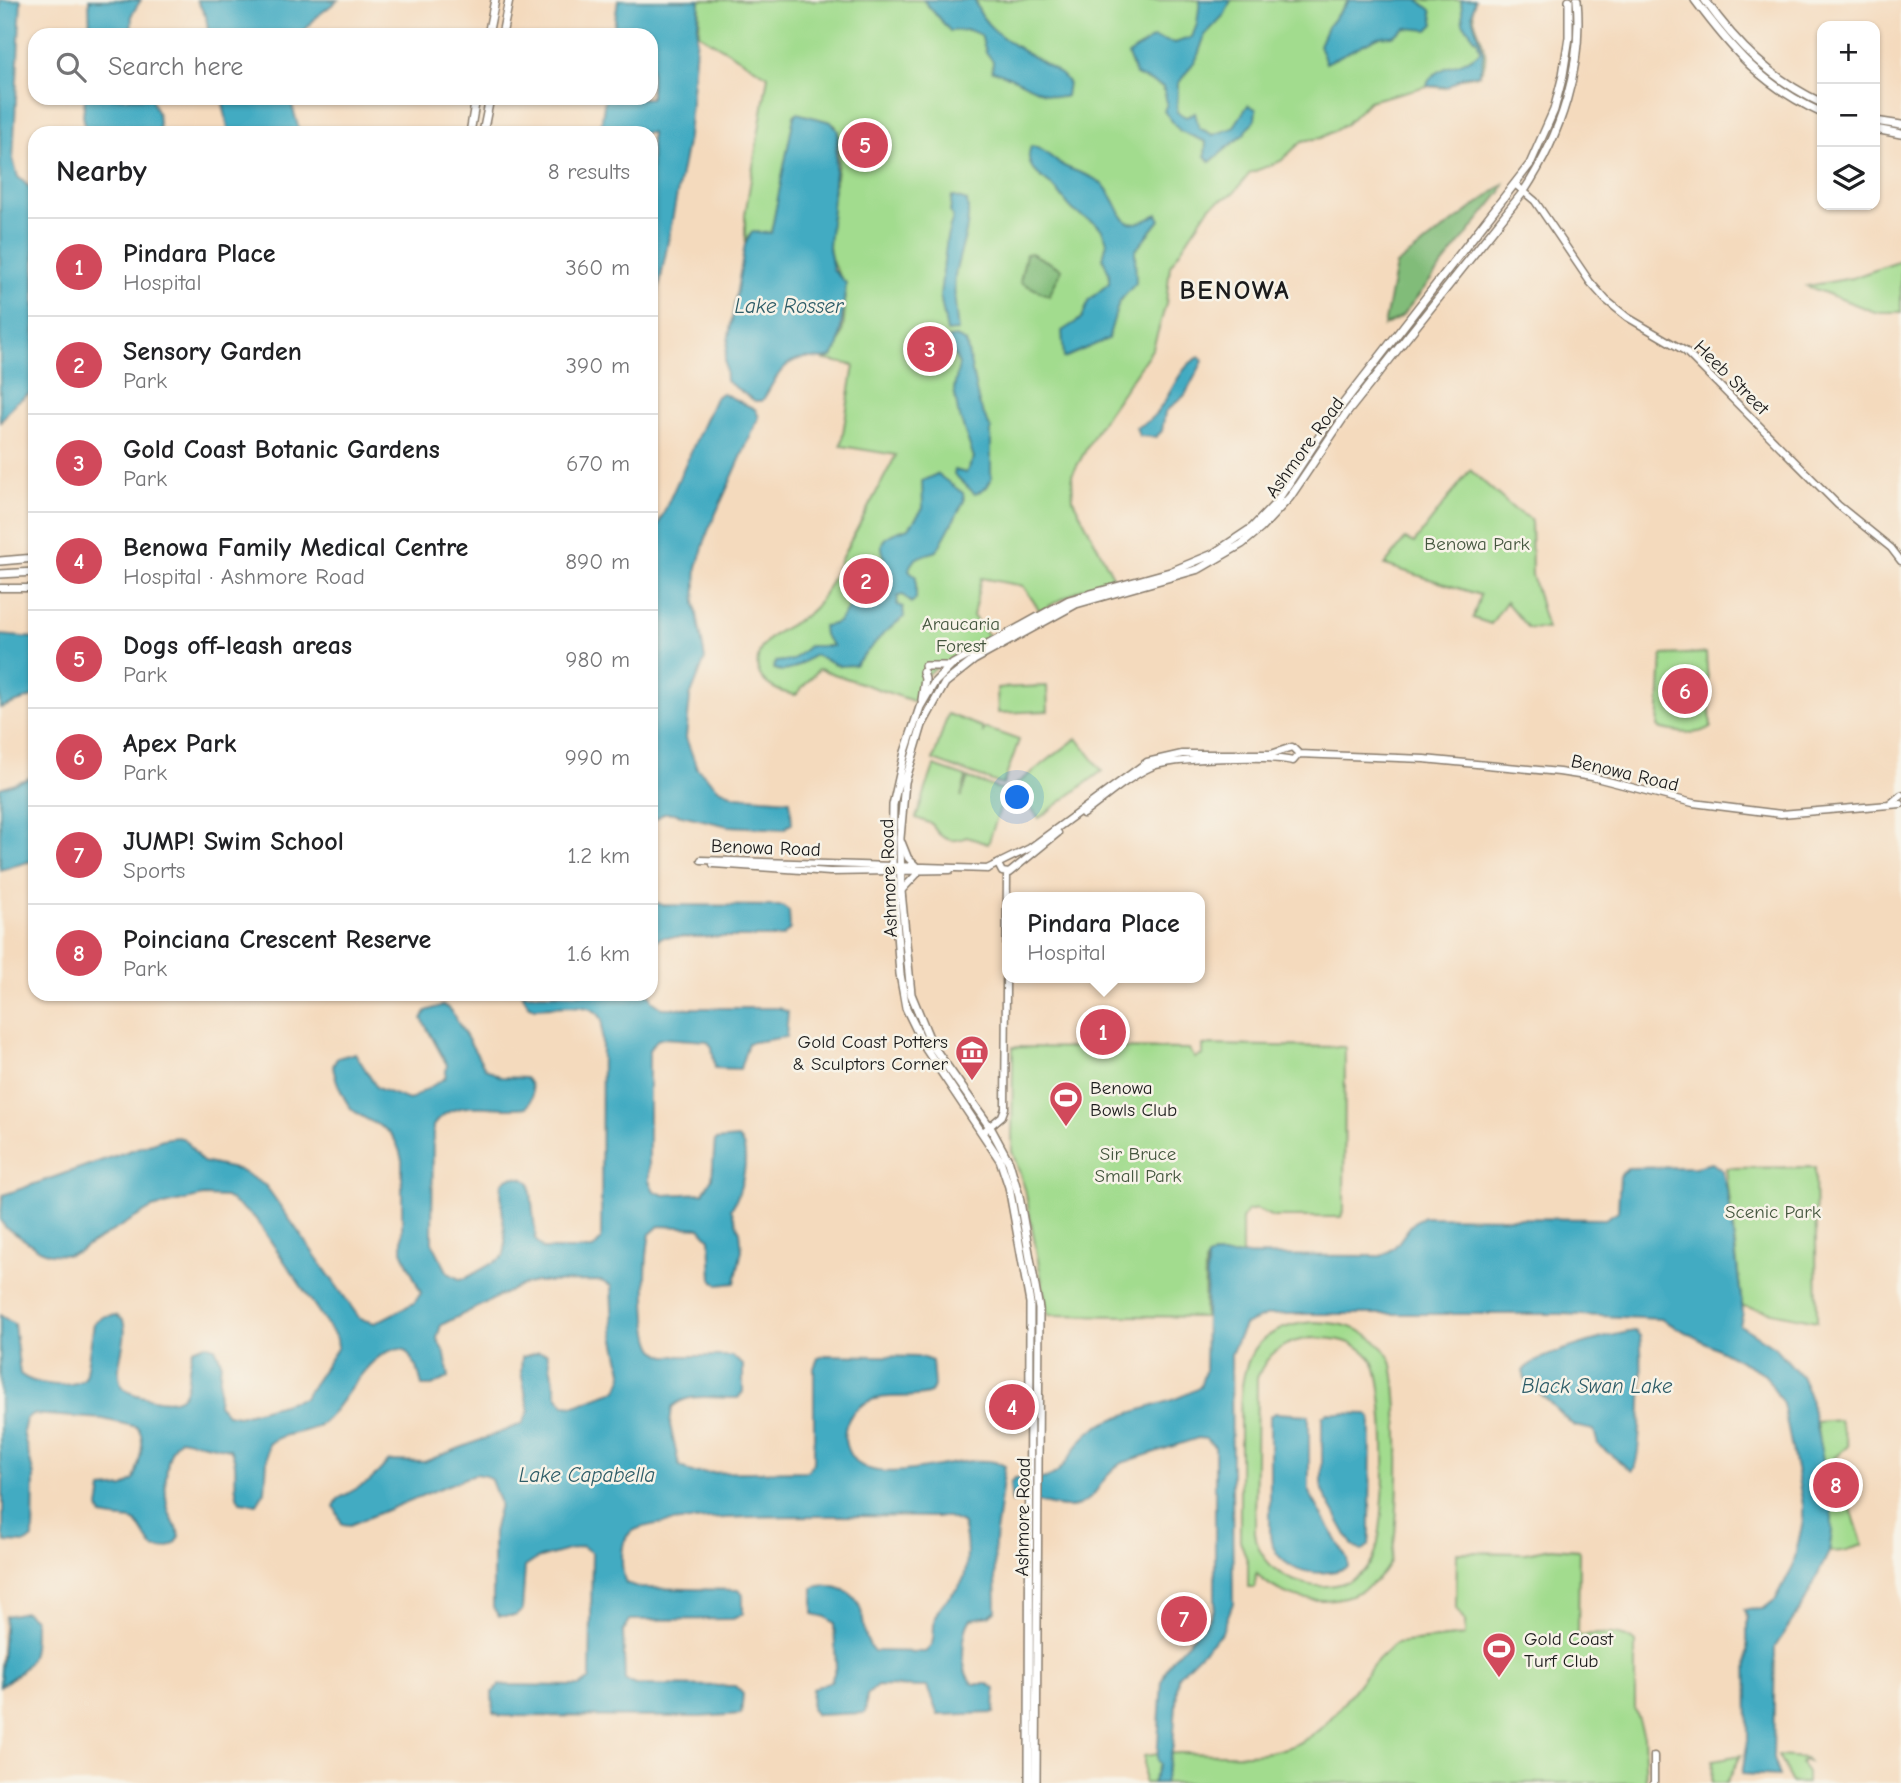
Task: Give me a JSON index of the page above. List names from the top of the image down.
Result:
{
  "streets": {
    "main road": ["Heeb Street", "Ashmore Road", "Benowa Road"]
  },
  "crossings": [
    ["Heeb Street", "Ashmore Road"],
    ["Ashmore Road", "Benowa Road"]
  ],
  "districts": ["BENOWA"],
  "water": ["Lake Rosser", "Black Swan Lake", "Lake Capabella"],
  "parks": [
    "Benowa Park",
    "Araucaria Forest",
    "Sir Bruce Small Park",
    "Scenic Park"
  ],
  "places": {
    "museum": ["Gold Coast Potters & Sculptors Corner"],
    "sports": ["Benowa Bowls Club", "Gold Coast Turf Club"]
  },
  "page": {
    "map_buttons": ["+", "−"],
    "search": "Search here",
    "pins": [
      "5",
      "3",
      "2",
      "6",
      "1",
      "4",
      "8",
      "7"
    ],
    "heading": ["Nearby", "8 results"],
    "list": [
      {
        "mark": "1",
        "name": "Pindara Place",
        "note": "Hospital",
        "value": "360 m"
      },
      {
        "mark": "2",
        "name": "Sensory Garden",
        "note": "Park",
        "value": "390 m"
      },
      {
        "mark": "3",
        "name": "Gold Coast Botanic Gardens",
        "note": "Park",
        "value": "670 m"
      },
      {
        "mark": "4",
        "name": "Benowa Family Medical Centre",
        "note": "Hospital · Ashmore Road",
        "value": "890 m"
      },
      {
        "mark": "5",
        "name": "Dogs off-leash areas",
        "note": "Park",
        "value": "980 m"
      },
      {
        "mark": "6",
        "name": "Apex Park",
        "note": "Park",
        "value": "990 m"
      },
      {
        "mark": "7",
        "name": "JUMP! Swim School",
        "note": "Sports",
        "value": "1.2 km"
      },
      {
        "mark": "8",
        "name": "Poinciana Crescent Reserve",
        "note": "Park",
        "value": "1.6 km"
      }
    ],
    "popup": ["Pindara Place", "Hospital"]
  }
}
